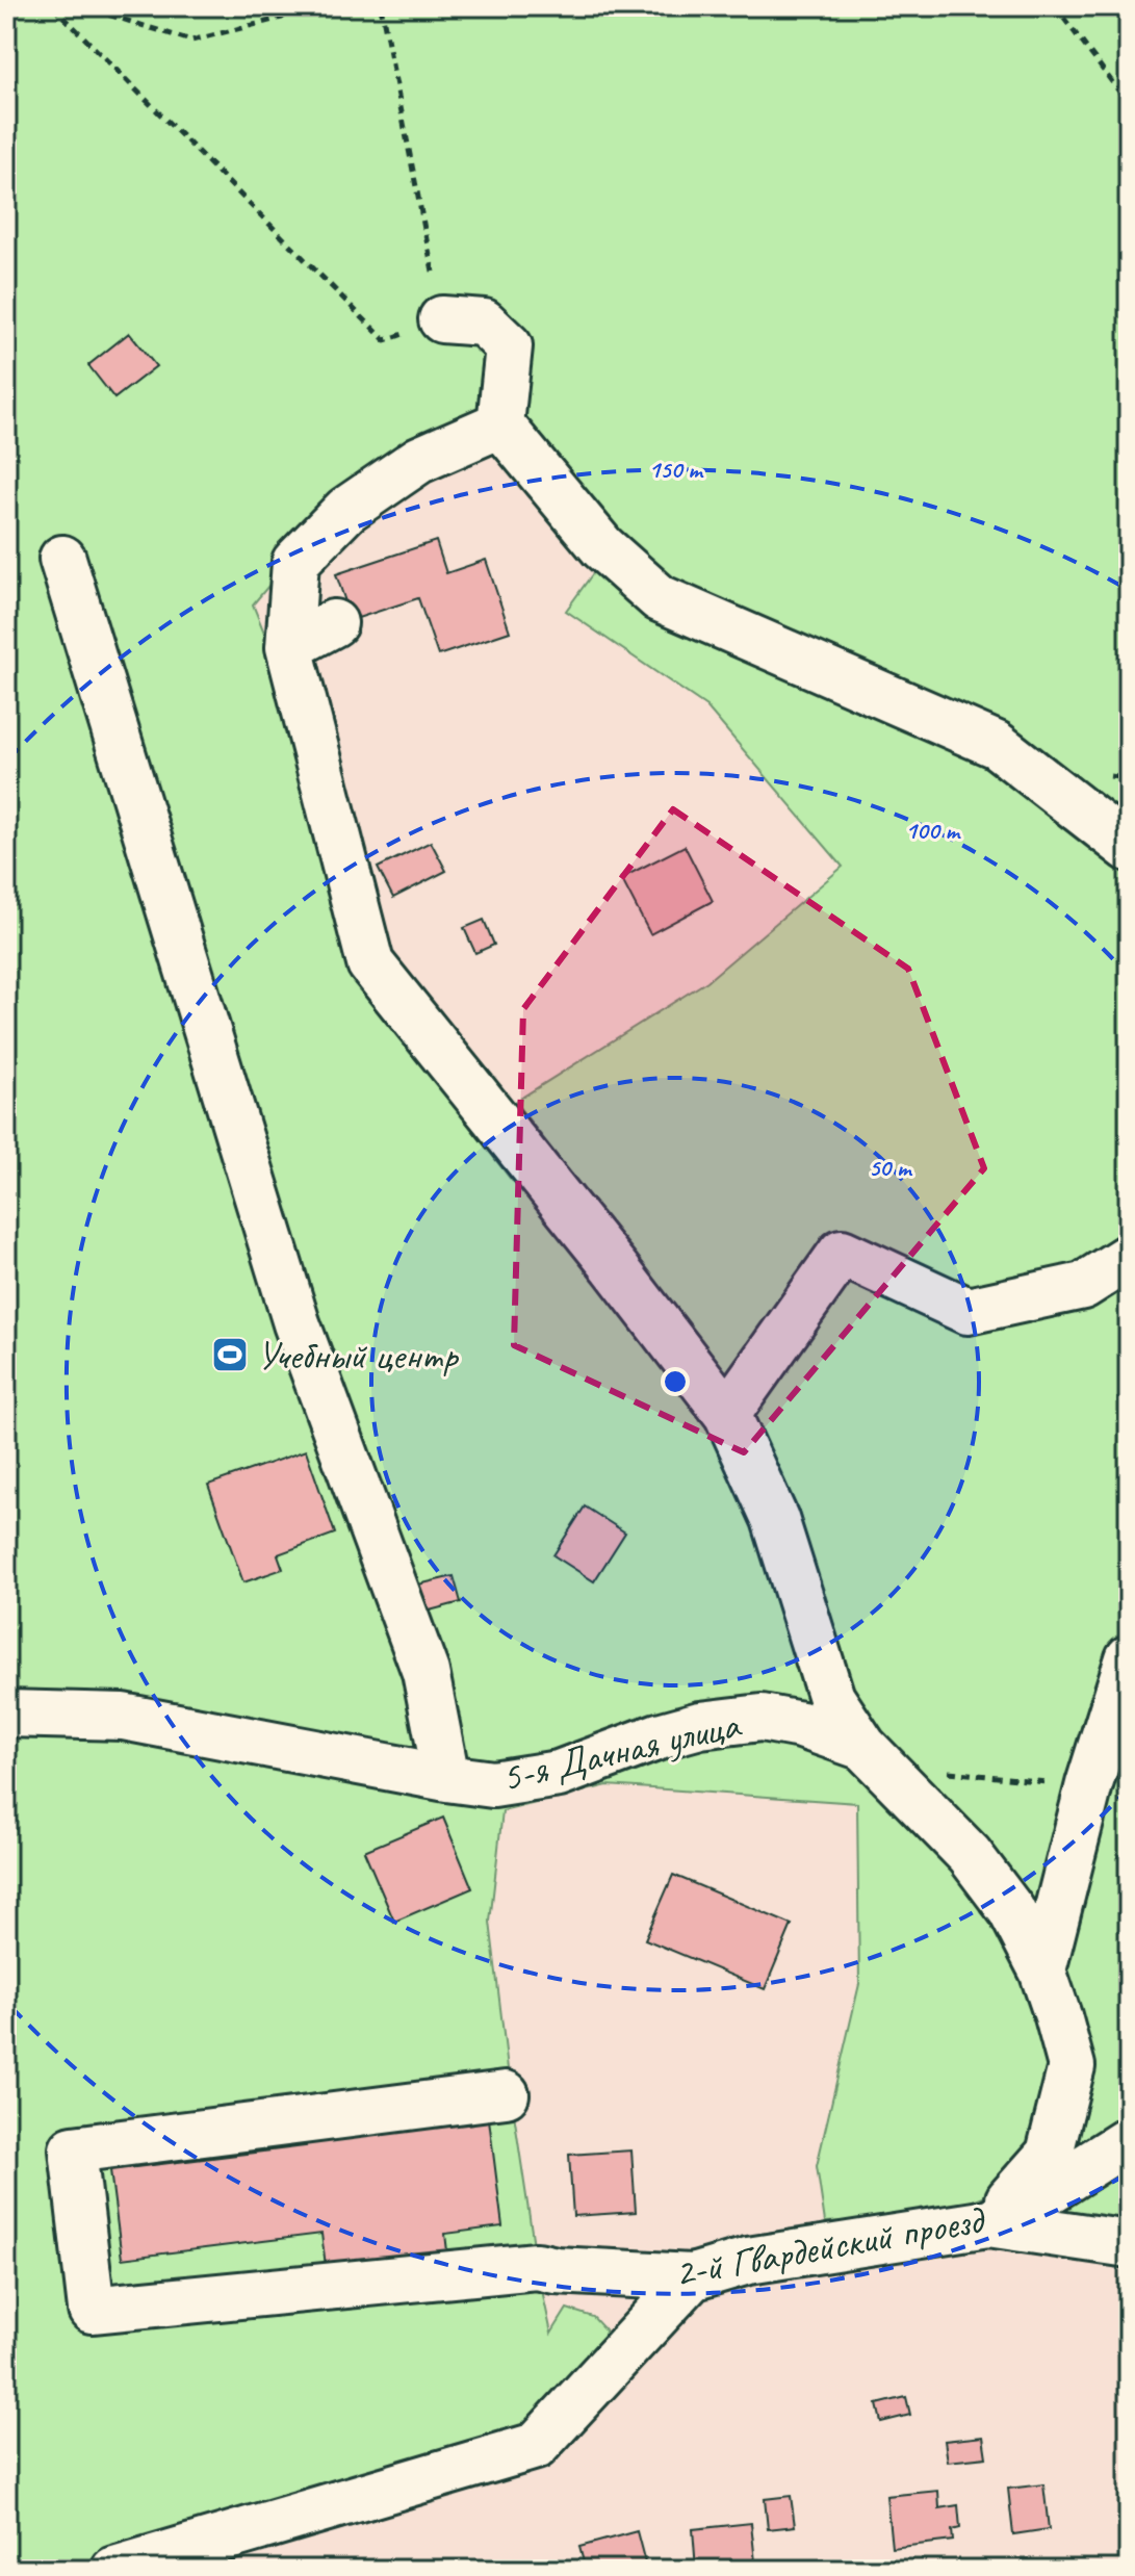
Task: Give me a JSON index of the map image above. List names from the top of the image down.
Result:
{
  "streets": {
    "street": ["5-я Дачная улица", "2-й Гвардейский проезд"]
  },
  "crossings": [
    ["5-я Дачная улица", "2-й Гвардейский проезд"]
  ],
  "places": {
    "sports": ["Учебный центр"]
  },
  "rings": ["150 m", "100 m", "50 m"]
}
